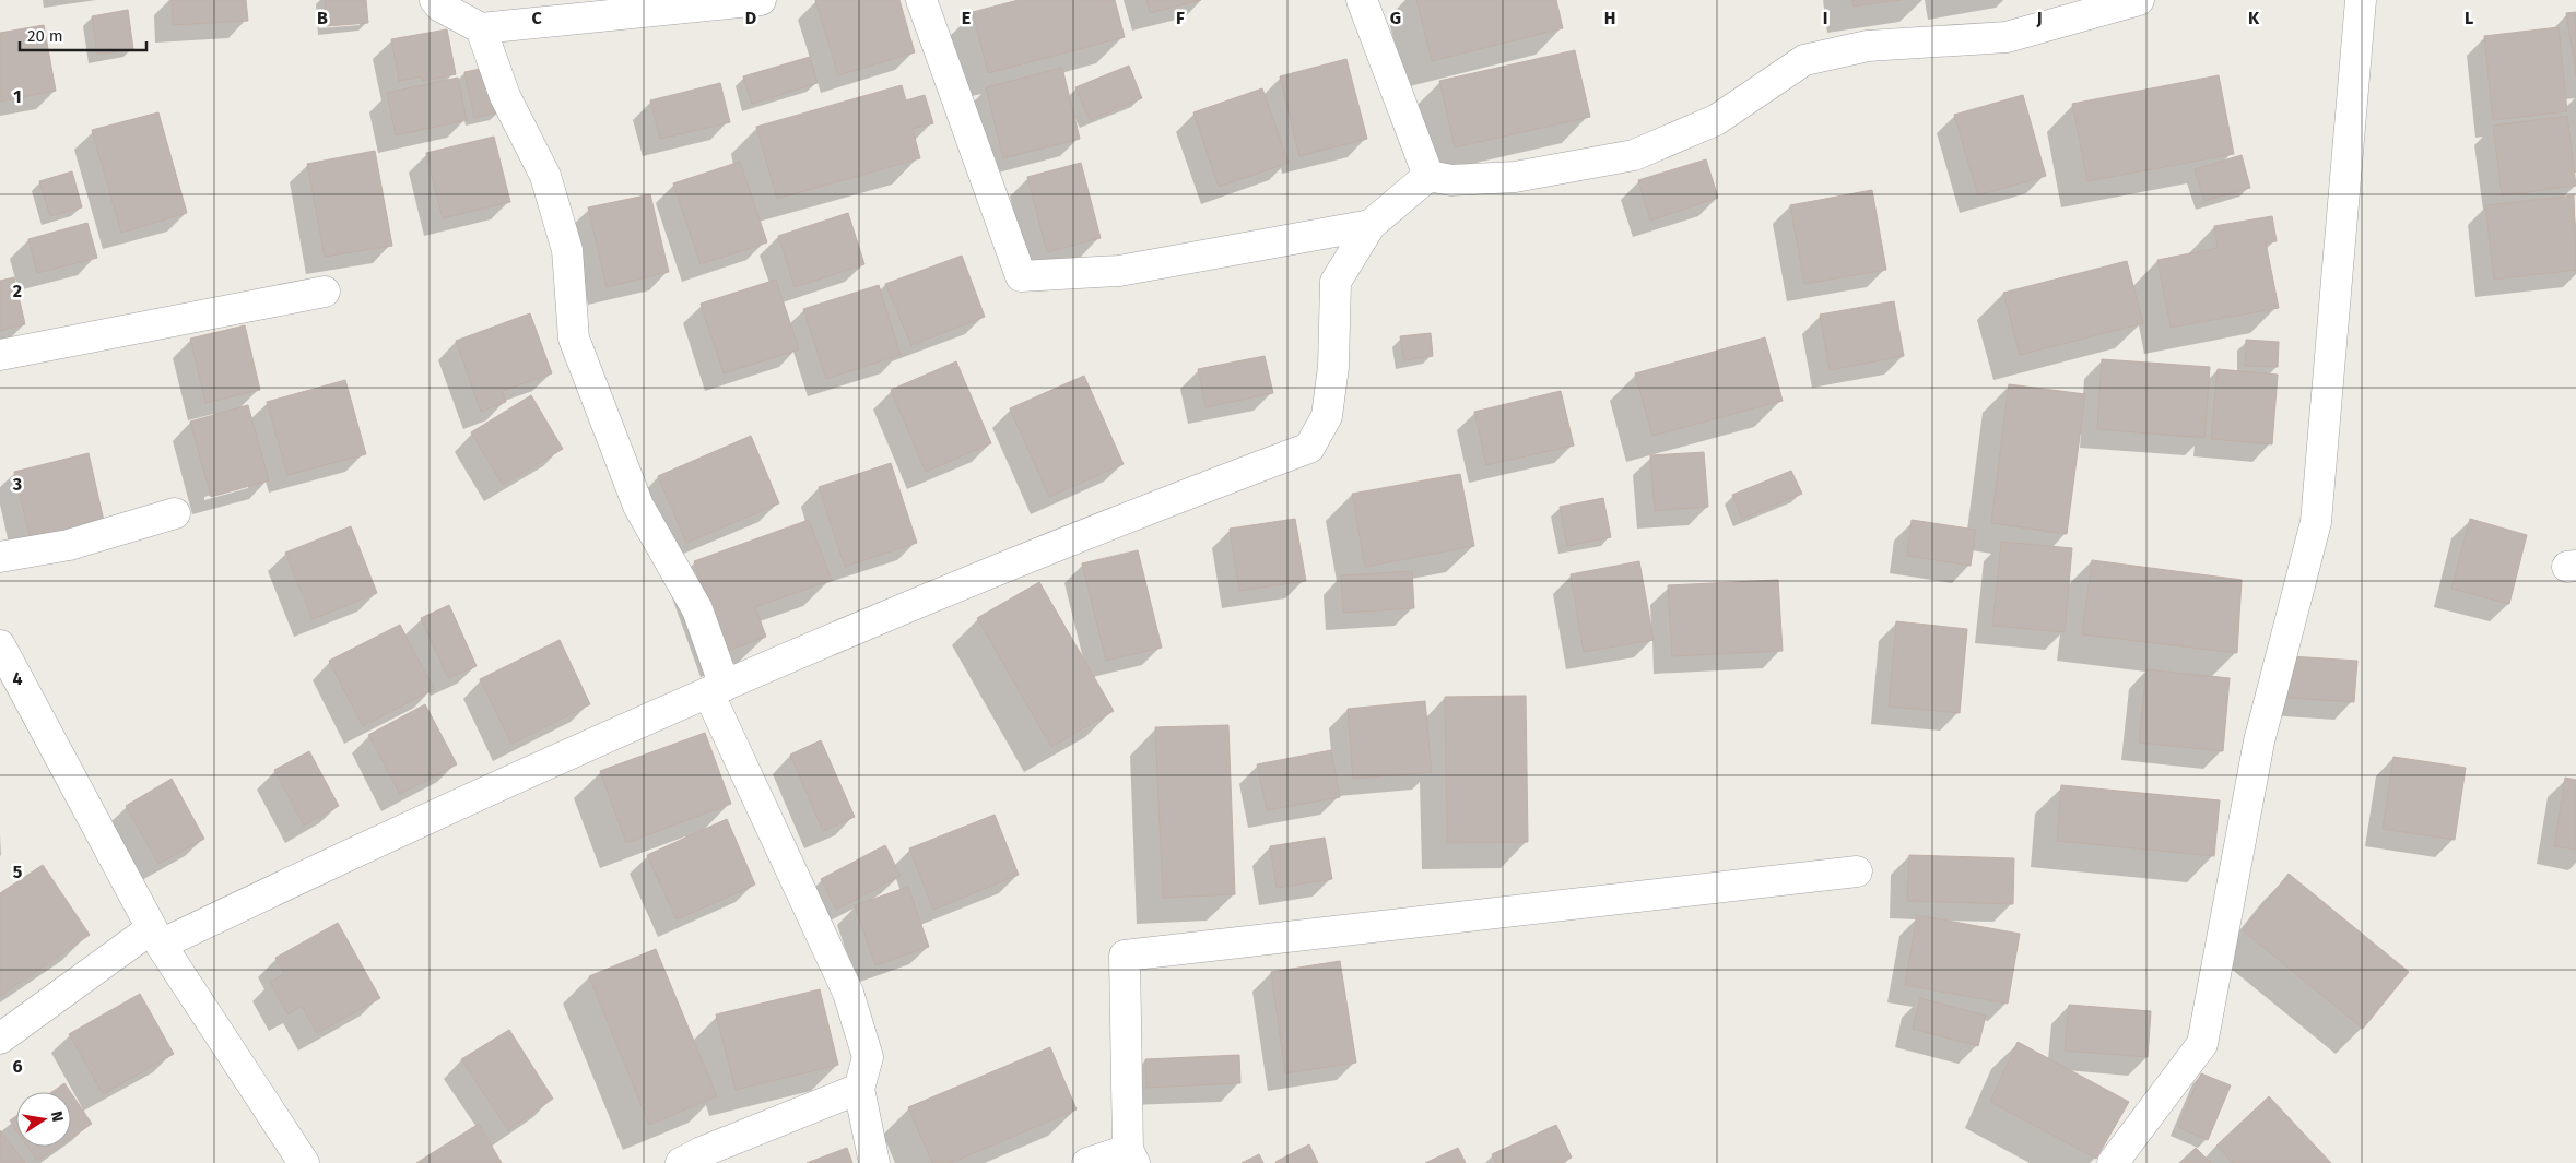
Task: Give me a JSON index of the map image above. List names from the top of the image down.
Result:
{
  "scale_bar": "20 m",
  "north": "right",
  "grid": {
    "columns": [
      "B",
      "C",
      "D",
      "E",
      "F",
      "G",
      "H",
      "I",
      "J",
      "K",
      "L"
    ],
    "rows": [
      "1",
      "2",
      "3",
      "4",
      "5",
      "6"
    ]
  }
}
